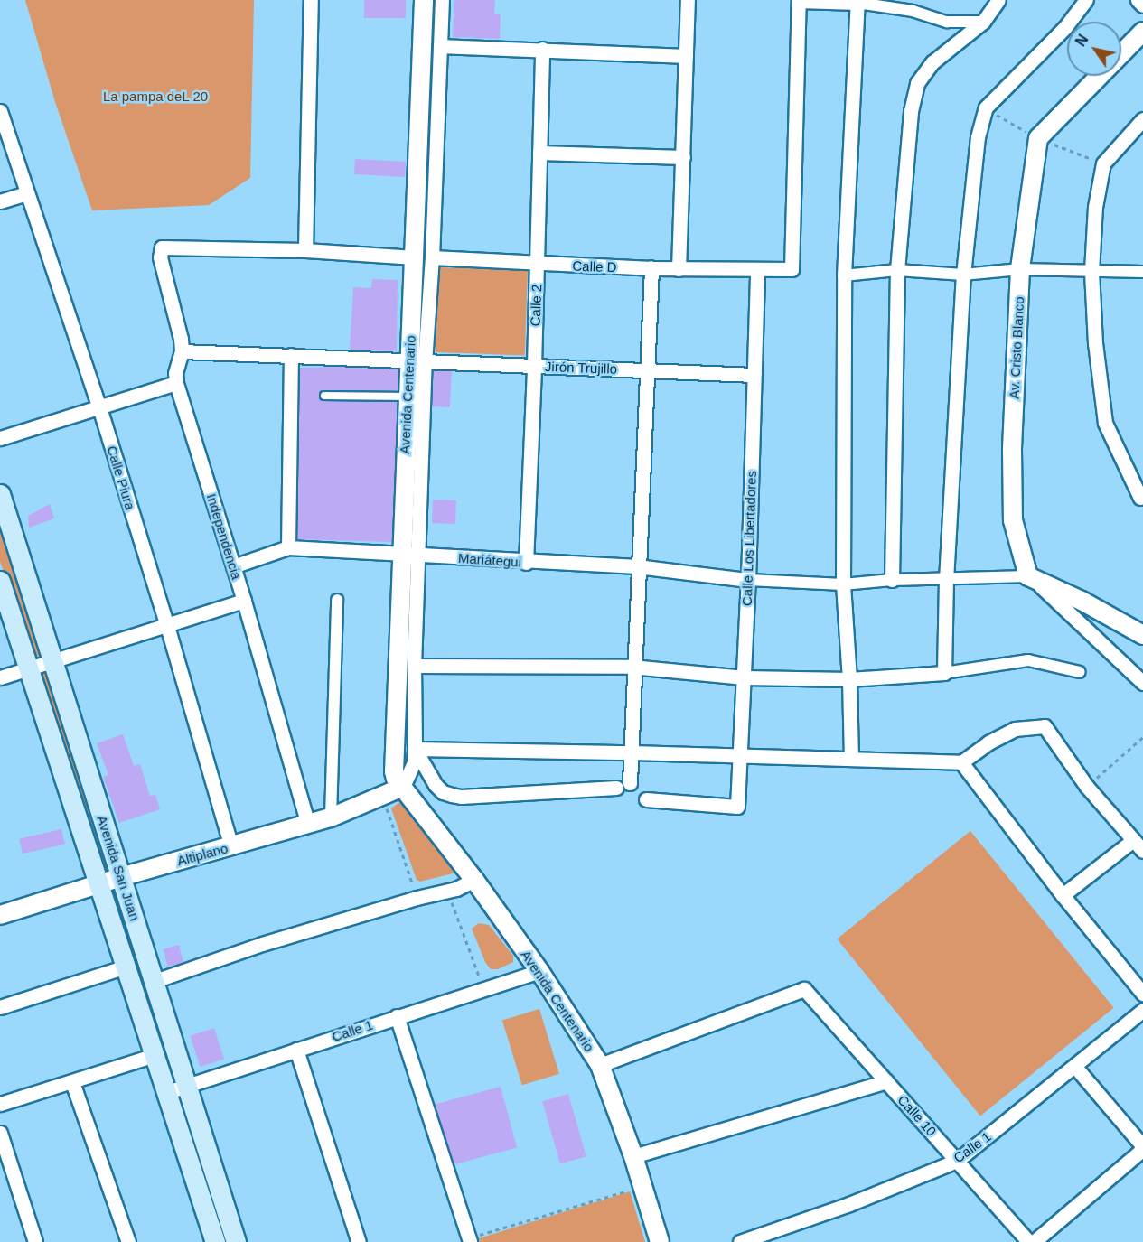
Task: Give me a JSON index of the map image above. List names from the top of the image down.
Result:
{
  "streets": {
    "main road": ["Avenida San Juan"],
    "street": [
      "Calle D",
      "Calle 2",
      "Av. Cristo Blanco",
      "Jirón Trujillo",
      "Avenida Centenario",
      "Calle Piura",
      "Independencia",
      "Calle Los Libertadores",
      "Mariátegui",
      "Altiplano",
      "Calle 1",
      "Calle 10"
    ]
  },
  "crossings": [
    ["Calle D", "Calle 2"],
    ["Calle D", "Avenida Centenario"],
    ["Calle D", "Independencia"],
    ["Calle D", "Calle Los Libertadores"],
    ["Calle 2", "Jirón Trujillo"],
    ["Calle 2", "Mariátegui"],
    ["Jirón Trujillo", "Avenida Centenario"],
    ["Jirón Trujillo", "Independencia"],
    ["Jirón Trujillo", "Calle Los Libertadores"],
    ["Avenida Centenario", "Mariátegui"],
    ["Avenida Centenario", "Altiplano"],
    ["Avenida Centenario", "Calle 1"],
    ["Avenida Centenario", "Calle 10"],
    ["Calle Piura", "Altiplano"],
    ["Independencia", "Mariátegui"],
    ["Independencia", "Altiplano"],
    ["Calle Los Libertadores", "Mariátegui"],
    ["Altiplano", "Avenida San Juan"],
    ["Avenida San Juan", "Calle 1"],
    ["Calle 1", "Calle 10"]
  ],
  "parks": ["La pampa deL 20"],
  "north": "top left"
}
